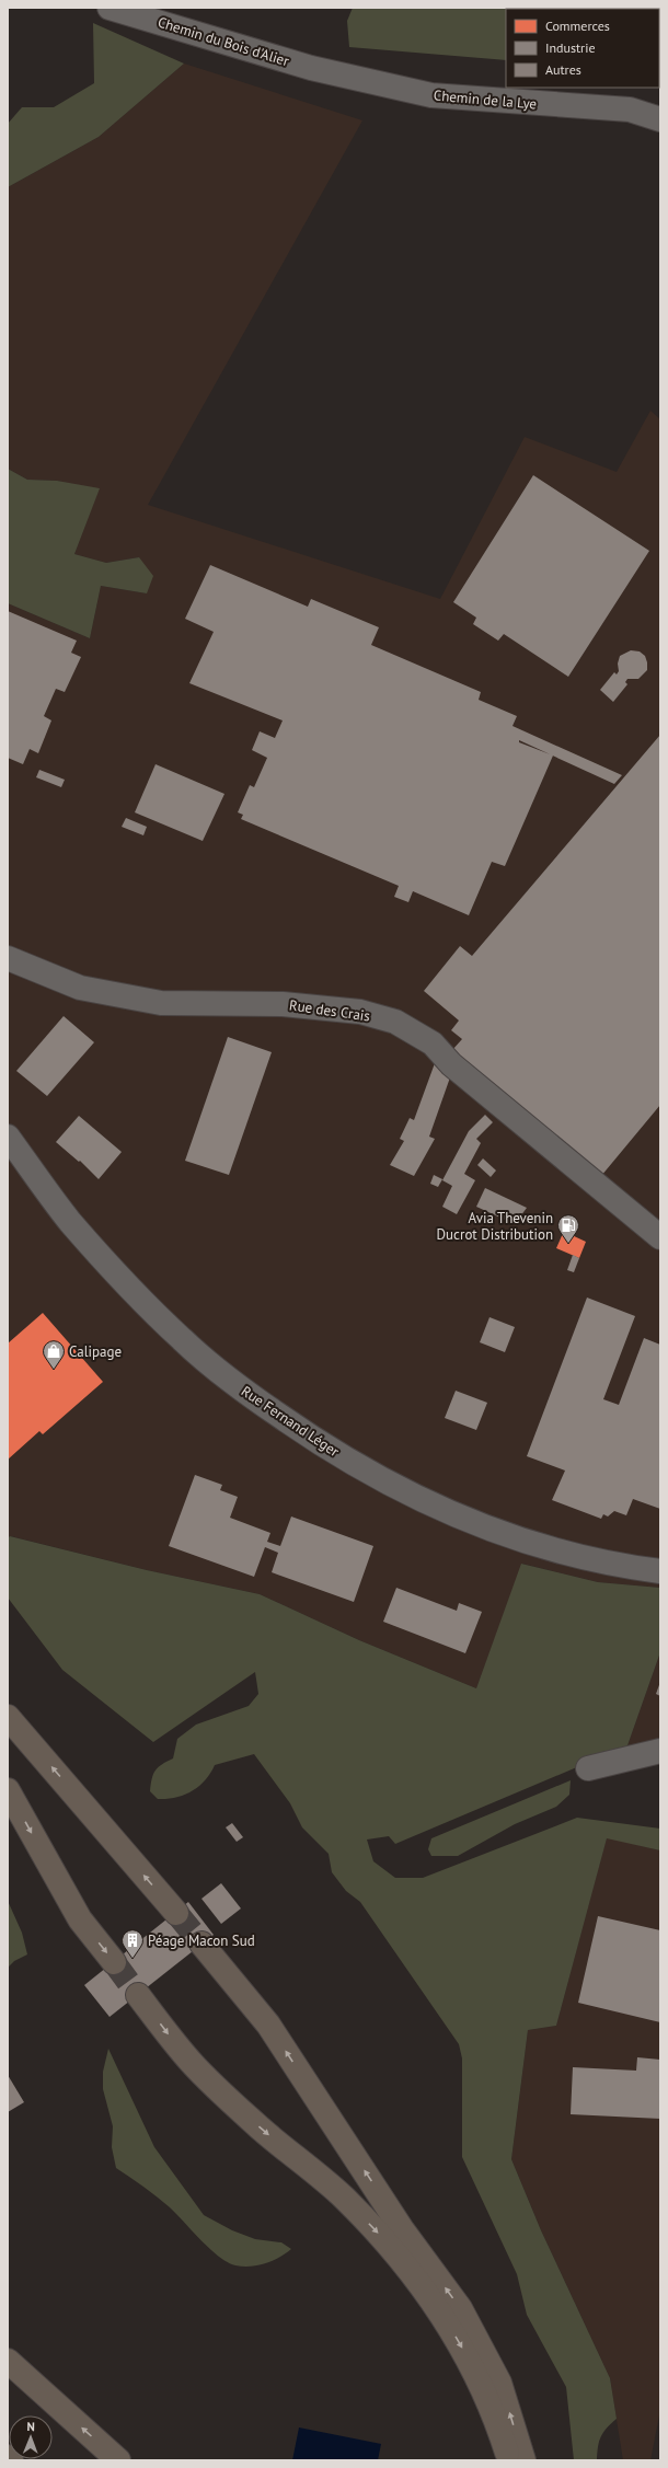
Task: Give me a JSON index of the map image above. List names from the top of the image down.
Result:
{
  "streets": {
    "street": [
      "Chemin du Bois d'Alier",
      "Chemin de la Lye",
      "Rue des Crais",
      "Rue Fernand Léger"
    ]
  },
  "crossings": [
    ["Chemin du Bois d'Alier", "Chemin de la Lye"]
  ],
  "places": {
    "fuel station": ["Avia Thevenin Ducrot Distribution"],
    "shop": ["Calipage"],
    "building": ["Péage Macon Sud"]
  },
  "legend": ["Commerces", "Industrie", "Autres"],
  "north": "top"
}
